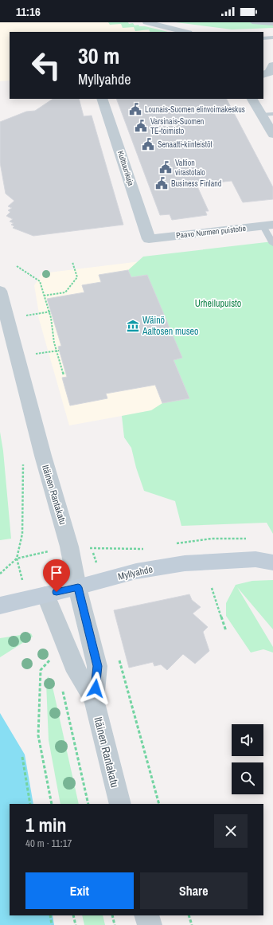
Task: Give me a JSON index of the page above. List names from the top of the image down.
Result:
{
  "streets": {
    "main road": ["Myllyahde"],
    "street": ["Kulttuurikuja", "Paavo Nurmen puistotie", "Itäinen Rantakatu"]
  },
  "crossings": [
    ["Kulttuurikuja", "Paavo Nurmen puistotie"],
    ["Itäinen Rantakatu", "Myllyahde"]
  ],
  "parks": ["Urheilupuisto"],
  "places": {
    "public building": [
      "Lounais-Suomen elinvoimakeskus",
      "Varsinais-Suomen TE-toimisto",
      "Senaatti-kiinteistöt",
      "Valtion virastotalo",
      "Business Finland"
    ],
    "museum": ["Wäinö Aaltosen museo"]
  },
  "page": {
    "status": "11:16",
    "turn": ["30 m", "Myllyahde"],
    "heading": ["1 min", "40 m · 11:17"],
    "buttons": ["Exit", "Share"]
  }
}
